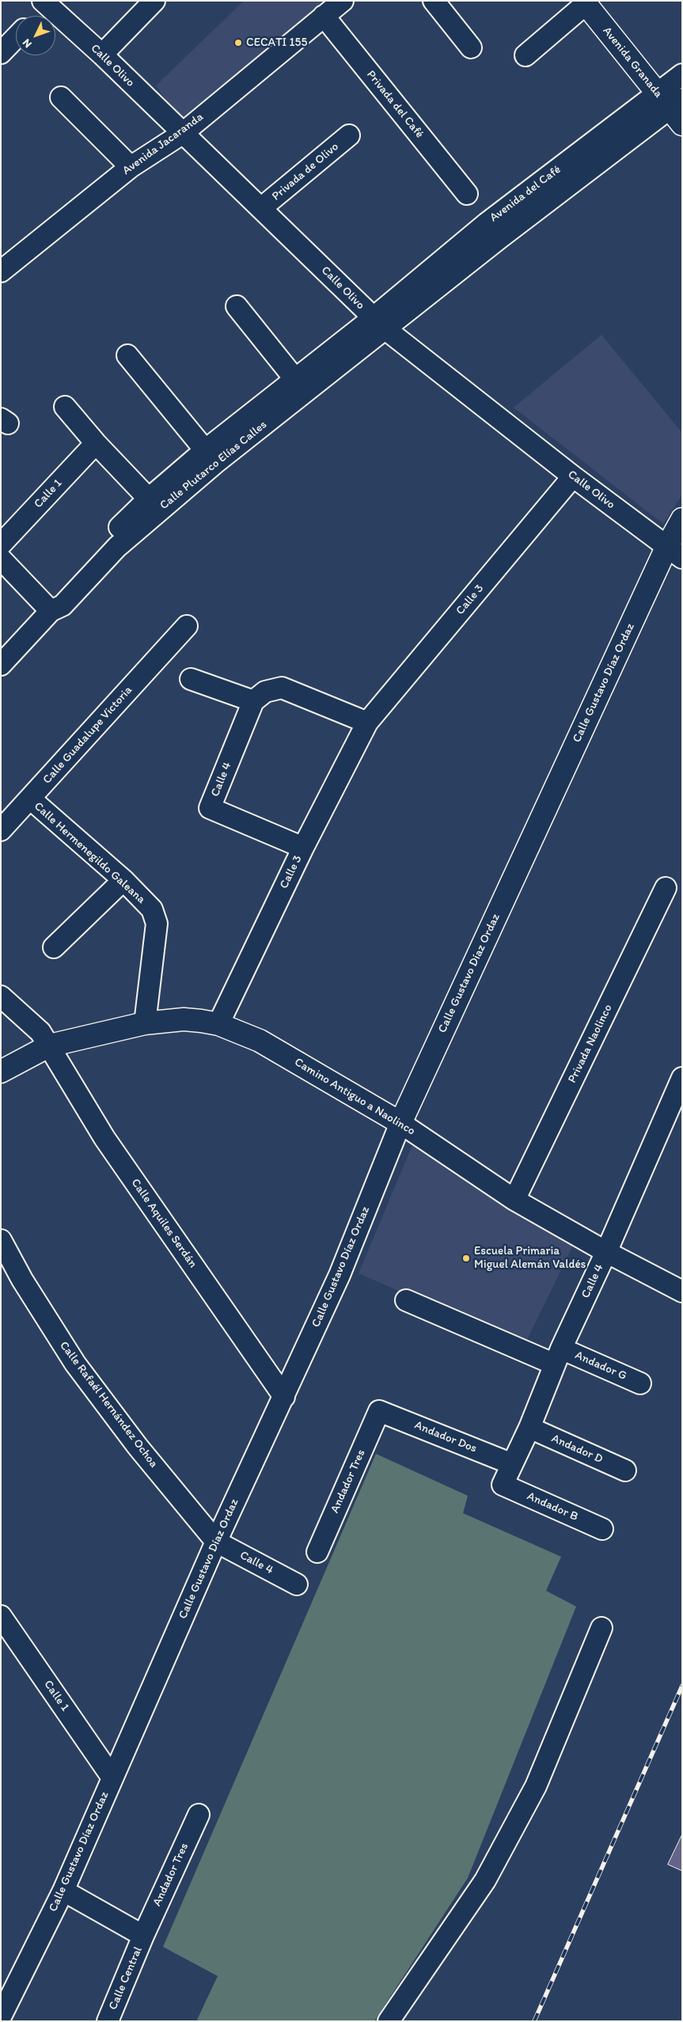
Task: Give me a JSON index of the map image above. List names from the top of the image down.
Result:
{
  "streets": {
    "main road": ["Avenida Granada", "Calle Gustavo Díaz Ordaz", "Camino Antiguo a Naolinco"],
    "street": [
      "Calle Olivo",
      "Privada del Café",
      "Avenida Jacaranda",
      "Privada de Olivo",
      "Avenida del Café",
      "Calle Plutarco Elías Calles",
      "Calle 1",
      "Calle 3",
      "Calle Guadalupe Victoria",
      "Calle 4",
      "Calle Hermenegildo Galeana",
      "Privada Naolinco",
      "Calle Aquiles Serdán",
      "Andador G",
      "Calle Rafaél Hernández Ochoa",
      "Andador Dos",
      "Andador D",
      "Andador Tres",
      "Andador B",
      "Calle Central"
    ]
  },
  "crossings": [
    ["Avenida Granada", "Avenida del Café"],
    ["Calle Olivo", "Avenida Jacaranda"],
    ["Calle Olivo", "Privada de Olivo"],
    ["Calle Olivo", "Avenida del Café"],
    ["Calle Olivo", "Calle Plutarco Elías Calles"],
    ["Calle Olivo", "Calle 3"],
    ["Calle Olivo", "Calle Gustavo Díaz Ordaz"],
    ["Privada del Café", "Avenida Jacaranda"],
    ["Avenida del Café", "Calle Plutarco Elías Calles"],
    ["Calle 1", "Calle Gustavo Díaz Ordaz"],
    ["Calle 3", "Calle 4"],
    ["Calle 3", "Camino Antiguo a Naolinco"],
    ["Calle Gustavo Díaz Ordaz", "Calle 4"],
    ["Calle Gustavo Díaz Ordaz", "Camino Antiguo a Naolinco"],
    ["Calle Gustavo Díaz Ordaz", "Calle Aquiles Serdán"],
    ["Calle Gustavo Díaz Ordaz", "Calle Rafaél Hernández Ochoa"],
    ["Calle Guadalupe Victoria", "Calle Hermenegildo Galeana"],
    ["Calle 4", "Camino Antiguo a Naolinco"],
    ["Calle 4", "Andador G"],
    ["Calle 4", "Calle Rafaél Hernández Ochoa"],
    ["Calle 4", "Andador Dos"],
    ["Calle 4", "Andador D"],
    ["Calle 4", "Andador B"],
    ["Calle Hermenegildo Galeana", "Camino Antiguo a Naolinco"],
    ["Privada Naolinco", "Camino Antiguo a Naolinco"],
    ["Camino Antiguo a Naolinco", "Calle Aquiles Serdán"],
    ["Andador Dos", "Andador Tres"],
    ["Andador Tres", "Calle Central"]
  ],
  "places": ["CECATI 155", "Escuela Primaria Miguel Alemán Valdés"],
  "north": "bottom left"
}
